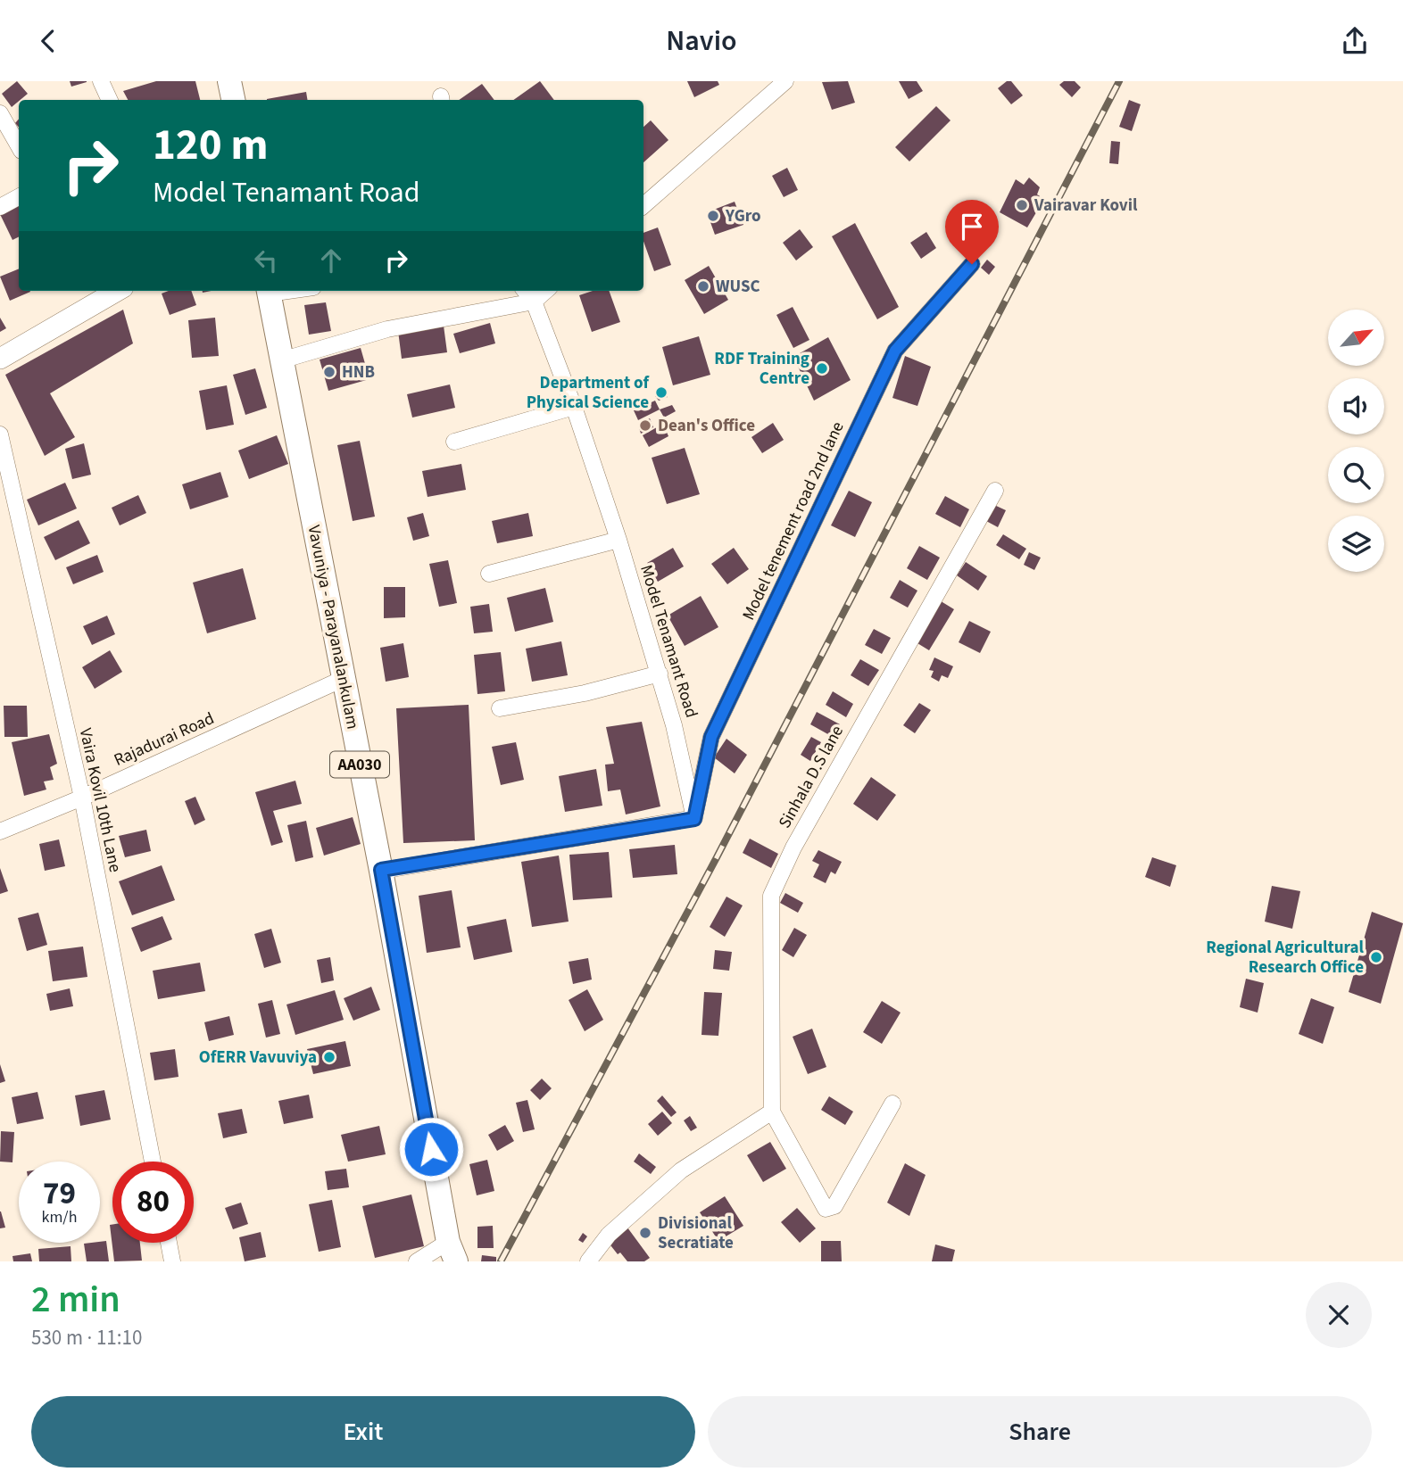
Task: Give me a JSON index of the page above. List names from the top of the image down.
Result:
{
  "streets": {
    "highway": ["Vavuniya - Parayanalankulam", "AA030"],
    "street": [
      "Model tenement road 2nd lane",
      "Model Tenamant Road",
      "Rajadurai Road",
      "Sinhala D.S lane",
      "Vaira Kovil 10th Lane"
    ]
  },
  "crossings": [
    ["Model tenement road 2nd lane", "Model Tenamant Road"],
    ["Vavuniya - Parayanalankulam", "Rajadurai Road"],
    ["Rajadurai Road", "Vaira Kovil 10th Lane"]
  ],
  "places": [
    "Vairavar Kovil",
    "YGro",
    "WUSC",
    "RDF Training Centre",
    "HNB",
    "Department of Physical Science",
    "Dean's Office",
    "Regional Agricultural Research Office",
    "OfERR Vavuviya",
    "Divisional Secratiate"
  ],
  "north": "top right",
  "page": {
    "header": "Navio",
    "turn": ["120 m", "Model Tenamant Road"],
    "speed": "79 km/h",
    "limit": "80",
    "heading": ["2 min", "530 m · 11:10"],
    "buttons": ["Exit", "Share"]
  }
}
